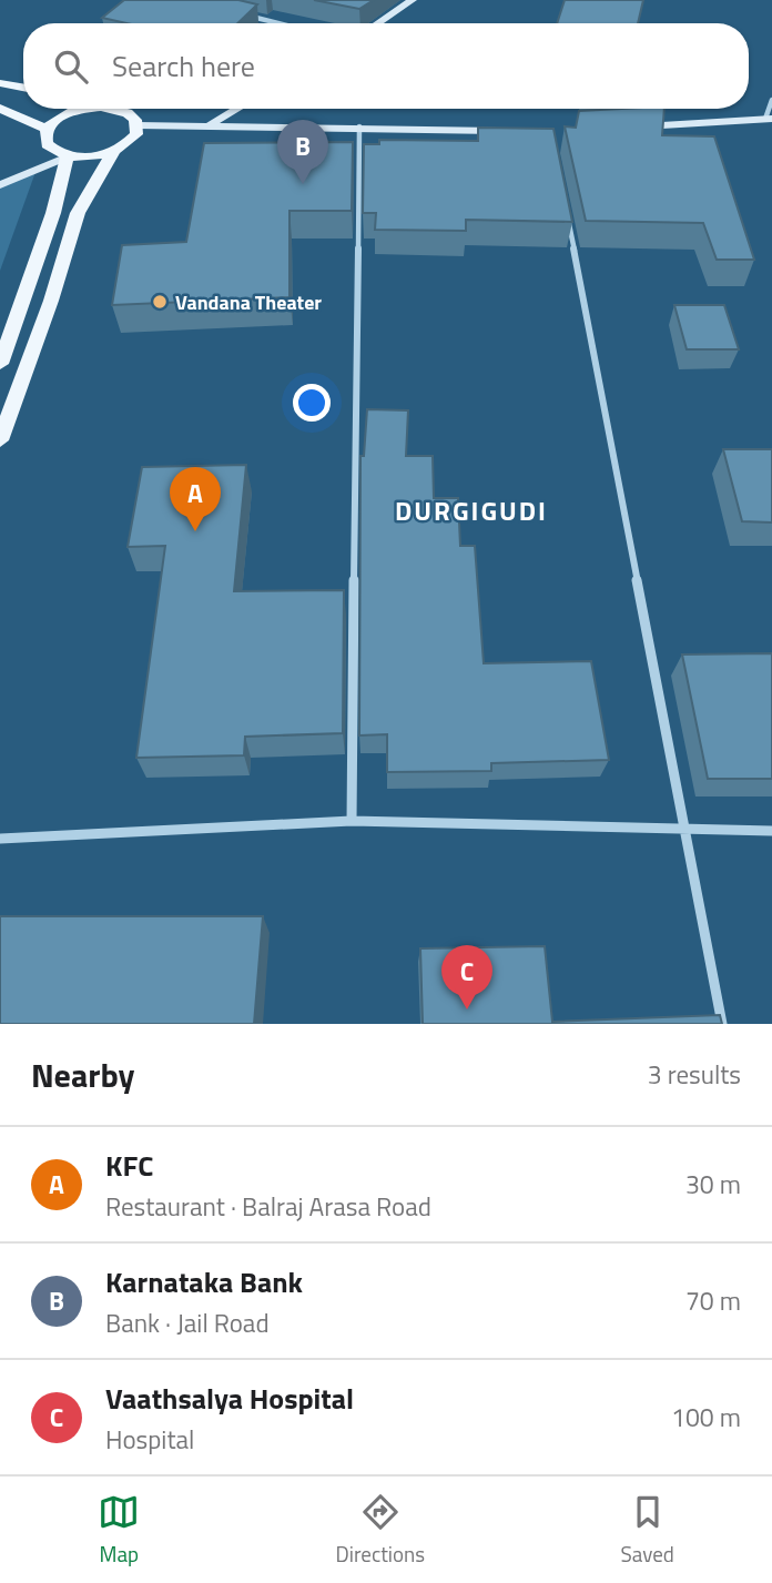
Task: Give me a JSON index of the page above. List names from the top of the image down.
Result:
{
  "districts": ["DURGIGUDI"],
  "places": ["Vandana Theater"],
  "page": {
    "search": "Search here",
    "pins": ["B", "A", "C"],
    "heading": ["Nearby", "3 results"],
    "list": [
      {
        "mark": "A",
        "name": "KFC",
        "note": "Restaurant · Balraj Arasa Road",
        "value": "30 m"
      },
      {
        "mark": "B",
        "name": "Karnataka Bank",
        "note": "Bank · Jail Road",
        "value": "70 m"
      },
      {
        "mark": "C",
        "name": "Vaathsalya Hospital",
        "note": "Hospital",
        "value": "100 m"
      }
    ],
    "nav": ["Map", "Directions", "Saved"]
  }
}
